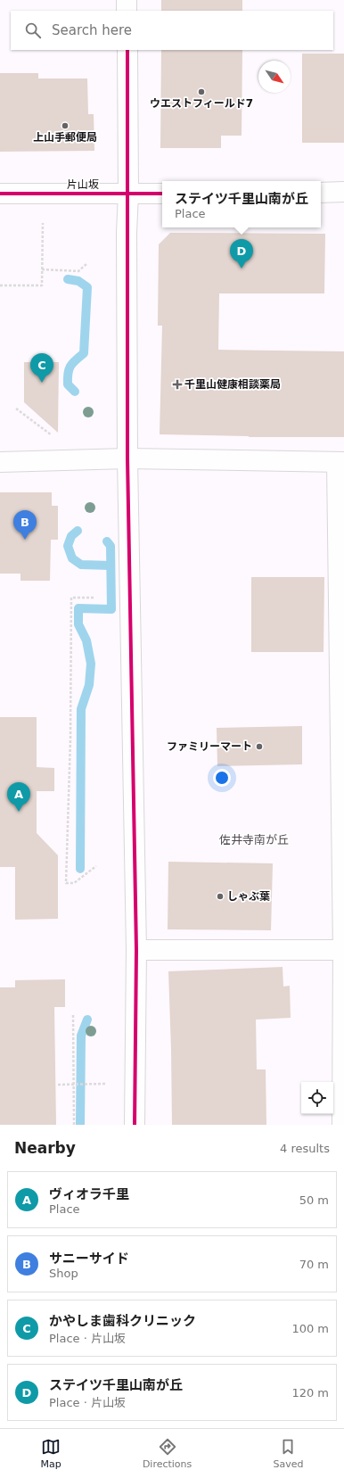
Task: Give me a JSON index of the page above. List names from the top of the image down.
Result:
{
  "streets": {
    "street": ["片山坂"]
  },
  "districts": ["佐井寺南が丘"],
  "places": {
    "other": [
      "ウエストフィールド7",
      "上山手郵便局",
      "ファミリーマート",
      "しゃぶ葉"
    ],
    "health": ["千里山健康相談薬局"]
  },
  "north": "bottom right",
  "page": {
    "search": "Search here",
    "popup": ["ステイツ千里山南が丘", "Place"],
    "pins": [
      "D",
      "C",
      "B",
      "A"
    ],
    "heading": ["Nearby", "4 results"],
    "list": [
      {
        "mark": "A",
        "name": "ヴィオラ千里",
        "note": "Place",
        "value": "50 m"
      },
      {
        "mark": "B",
        "name": "サニーサイド",
        "note": "Shop",
        "value": "70 m"
      },
      {
        "mark": "C",
        "name": "かやしま歯科クリニック",
        "note": "Place · 片山坂",
        "value": "100 m"
      },
      {
        "mark": "D",
        "name": "ステイツ千里山南が丘",
        "note": "Place · 片山坂",
        "value": "120 m"
      }
    ],
    "nav": ["Map", "Directions", "Saved"]
  }
}
